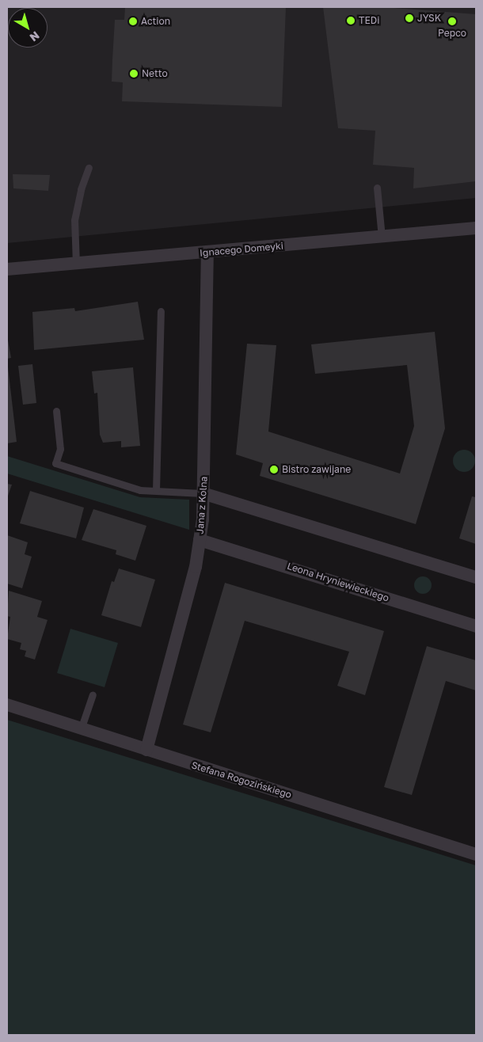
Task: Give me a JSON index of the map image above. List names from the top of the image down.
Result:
{
  "streets": {
    "street": [
      "Ignacego Domeyki",
      "Jana z Kolna",
      "Leona Hryniewieckiego",
      "Stefana Rogozińskiego"
    ]
  },
  "crossings": [
    ["Ignacego Domeyki", "Jana z Kolna"],
    ["Jana z Kolna", "Leona Hryniewieckiego"],
    ["Jana z Kolna", "Stefana Rogozińskiego"]
  ],
  "places": [
    "JYSK",
    "TEDi",
    "Action",
    "Pepco",
    "Netto",
    "Bistro zawijane"
  ],
  "north": "bottom right"
}
